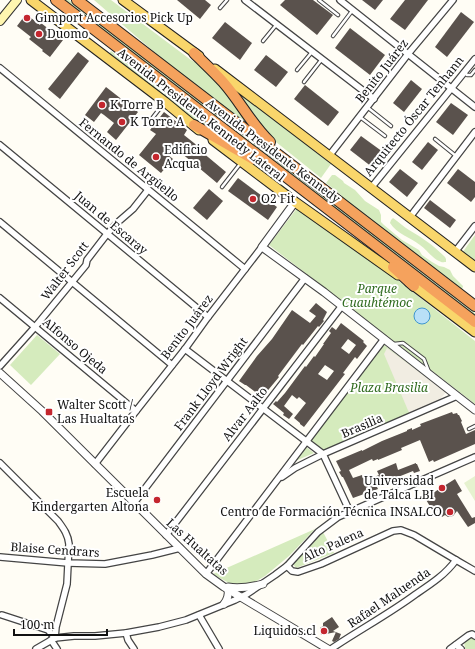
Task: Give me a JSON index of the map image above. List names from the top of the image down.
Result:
{
  "streets": {
    "highway": ["Avenida Presidente Kennedy"],
    "main road": ["Avenida Presidente Kennedy Lateral"],
    "street": [
      "Benito Juárez",
      "Arquitecto Óscar Tenhann",
      "Fernando de Argüello",
      "Juan de Escaray",
      "Walter Scott",
      "Alfonso Ojeda",
      "Frank Lloyd Wright",
      "Alvar Aalto",
      "Brasilia",
      "Alto Palena",
      "Las Hualtatas",
      "Blaise Cendrars",
      "Rafael Maluenda"
    ]
  },
  "crossings": [
    ["Benito Juárez", "Avenida Presidente Kennedy Lateral"],
    ["Benito Juárez", "Fernando de Argüello"],
    ["Benito Juárez", "Juan de Escaray"],
    ["Benito Juárez", "Alfonso Ojeda"],
    ["Benito Juárez", "Las Hualtatas"],
    ["Fernando de Argüello", "Walter Scott"],
    ["Juan de Escaray", "Walter Scott"],
    ["Walter Scott", "Alfonso Ojeda"],
    ["Frank Lloyd Wright", "Las Hualtatas"],
    ["Alvar Aalto", "Las Hualtatas"],
    ["Brasilia", "Las Hualtatas"],
    ["Alto Palena", "Rafael Maluenda"],
    ["Las Hualtatas", "Blaise Cendrars"],
    ["Las Hualtatas", "Rafael Maluenda"]
  ],
  "parks": ["Parque Cuauhtémoc", "Plaza Brasilia"],
  "places": {
    "other": [
      "Gimport Accesorios Pick Up",
      "Duomo",
      "K Torre B",
      "K Torre A",
      "Edificio Acqua",
      "O2 Fit",
      "Universidad de Talca LBI",
      "Escuela Kindergarten Altona",
      "Centro de Formación Técnica INSALCO",
      "Liquidos.cl"
    ],
    "transit": ["Walter Scott / Las Hualtatas"]
  },
  "scale_bar": "100 m"
}
